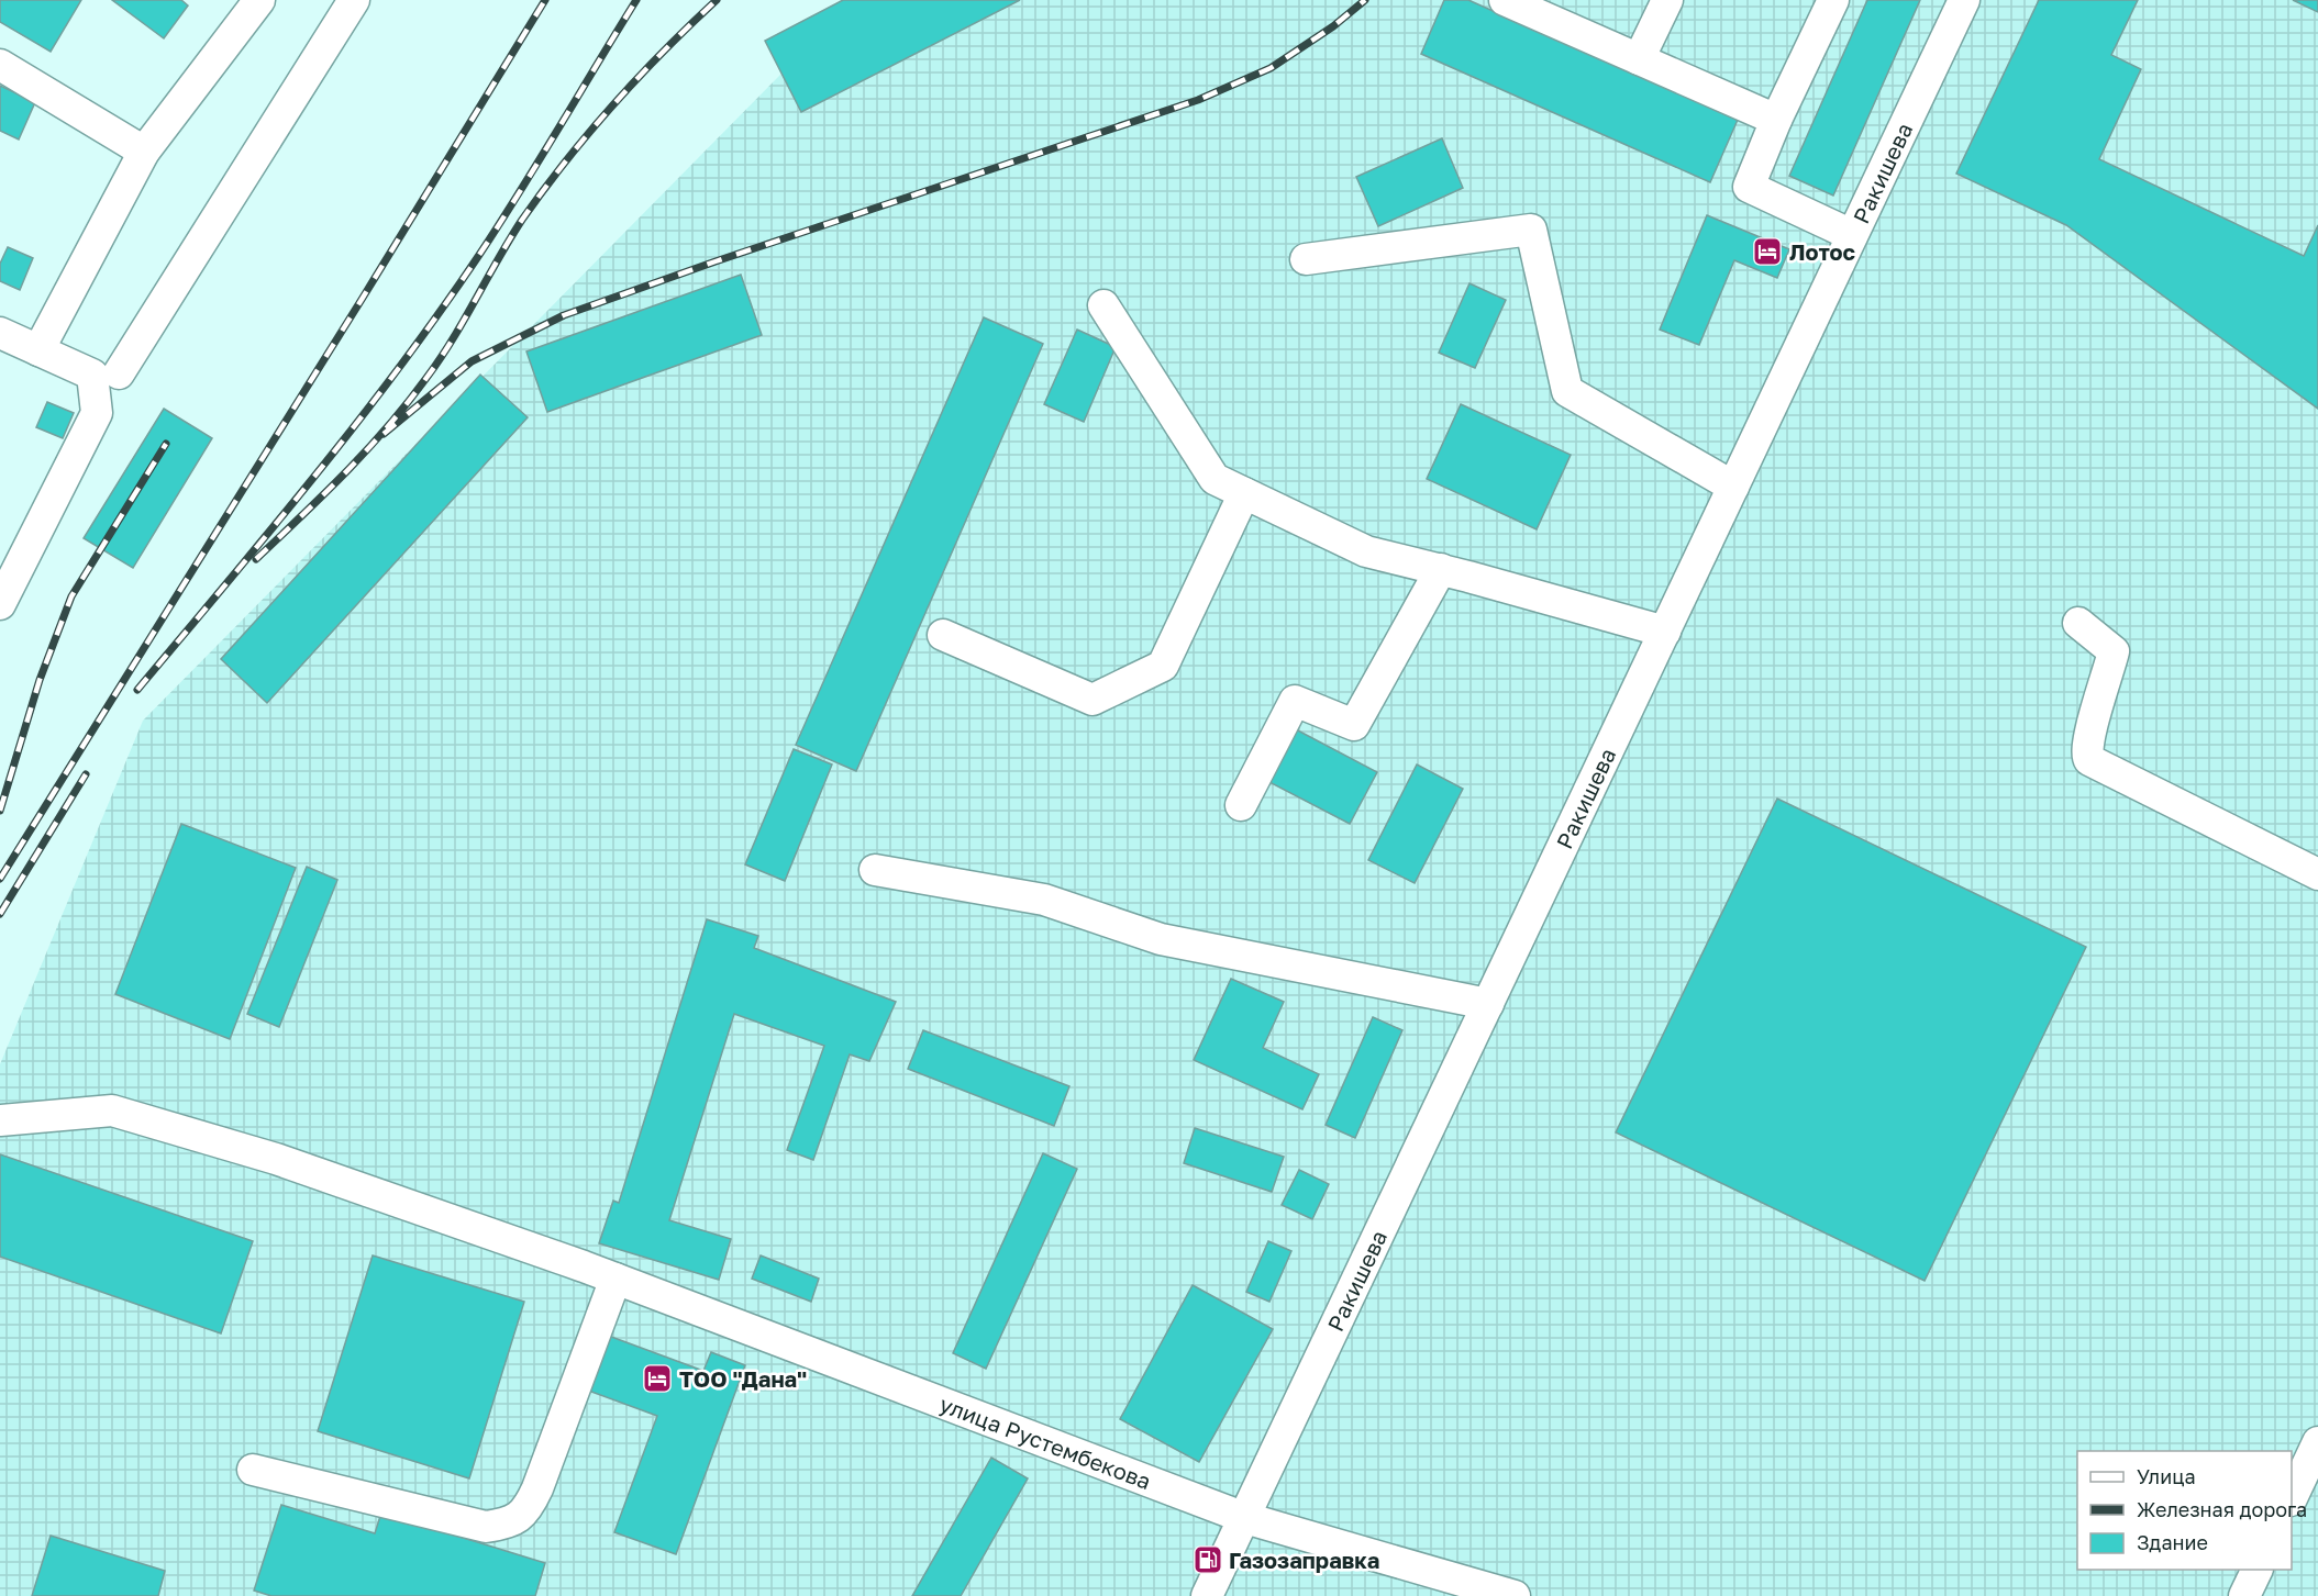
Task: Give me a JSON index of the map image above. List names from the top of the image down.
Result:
{
  "streets": {
    "street": ["Ракишева", "улица Рустембекова"]
  },
  "crossings": [
    ["Ракишева", "улица Рустембекова"]
  ],
  "places": {
    "hotel": ["Лотос", "ТОО \"Дана\""],
    "fuel station": ["Газозаправка"]
  },
  "legend": ["Улица", "Железная дорога", "Здание"]
}
